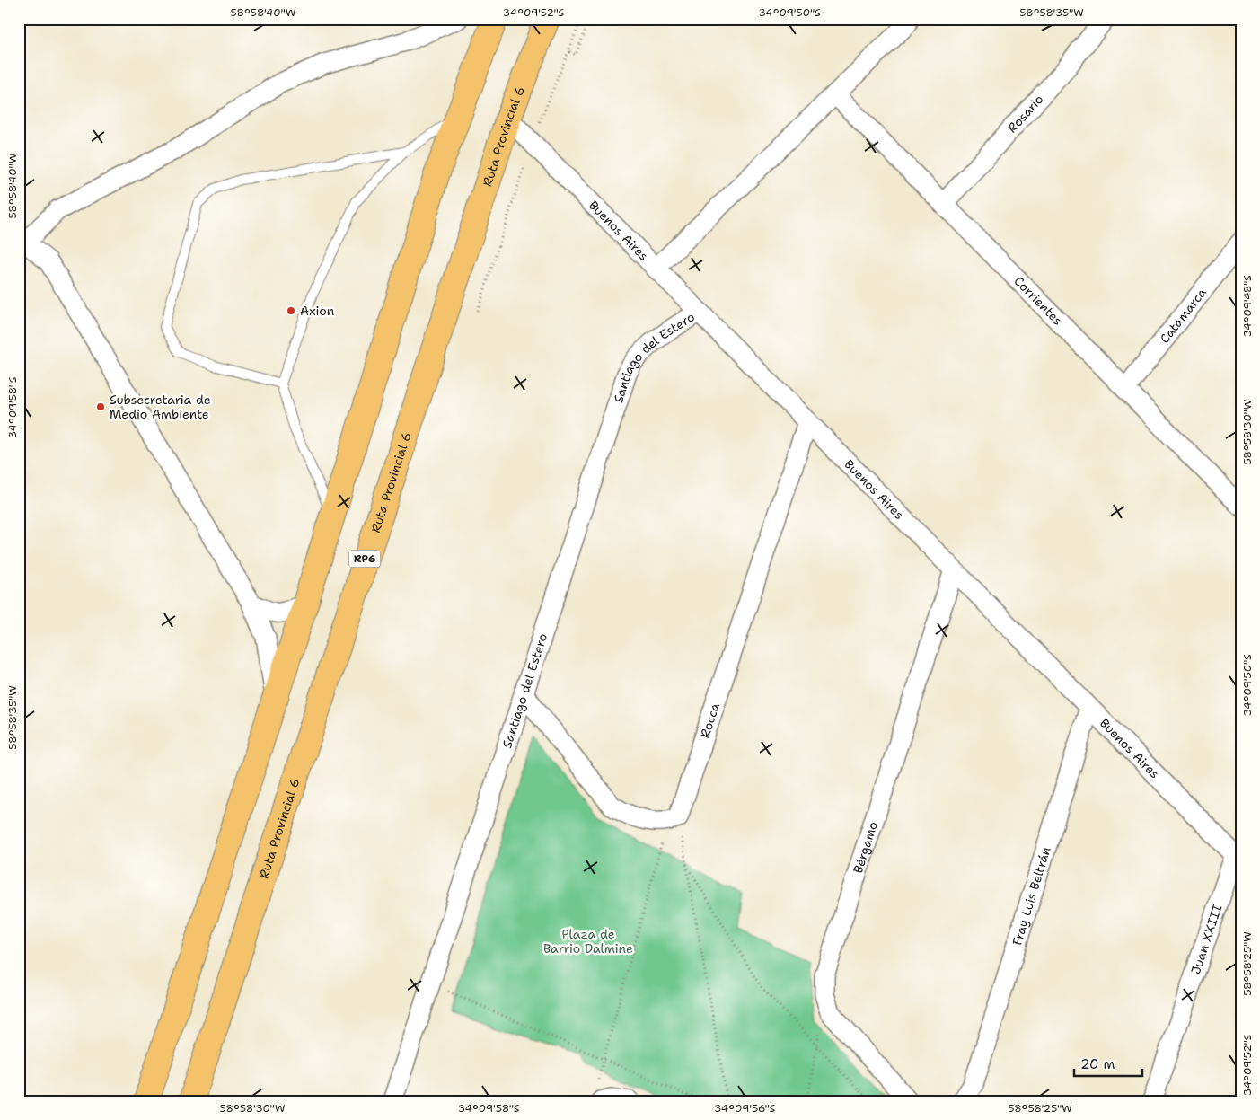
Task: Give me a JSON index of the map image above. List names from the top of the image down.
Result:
{
  "streets": {
    "highway": ["Ruta Provincial 6", "RP6"],
    "street": [
      "Rosario",
      "Buenos Aires",
      "Corrientes",
      "Catamarca",
      "Santiago del Estero",
      "Rocca",
      "Bérgamo",
      "Fray Luis Beltrán",
      "Juan XXIII"
    ]
  },
  "crossings": [
    ["Rosario", "Corrientes"],
    ["Ruta Provincial 6", "Buenos Aires"],
    ["Buenos Aires", "Santiago del Estero"],
    ["Buenos Aires", "Rocca"],
    ["Buenos Aires", "Bérgamo"],
    ["Buenos Aires", "Fray Luis Beltrán"],
    ["Buenos Aires", "Juan XXIII"],
    ["Corrientes", "Catamarca"]
  ],
  "parks": ["Plaza de Barrio Dalmine"],
  "places": ["Axion", "Subsecretaria de Medio Ambiente"],
  "scale_bar": "20 m",
  "coordinates": [
    "58°58'40\"W",
    "34°09'52\"S",
    "34°09'50\"S",
    "58°58'35\"W",
    "34°09'48\"S",
    "34°09'58\"S",
    "58°58'30\"W",
    "58°58'25\"W",
    "34°09'56\"S"
  ]
}
